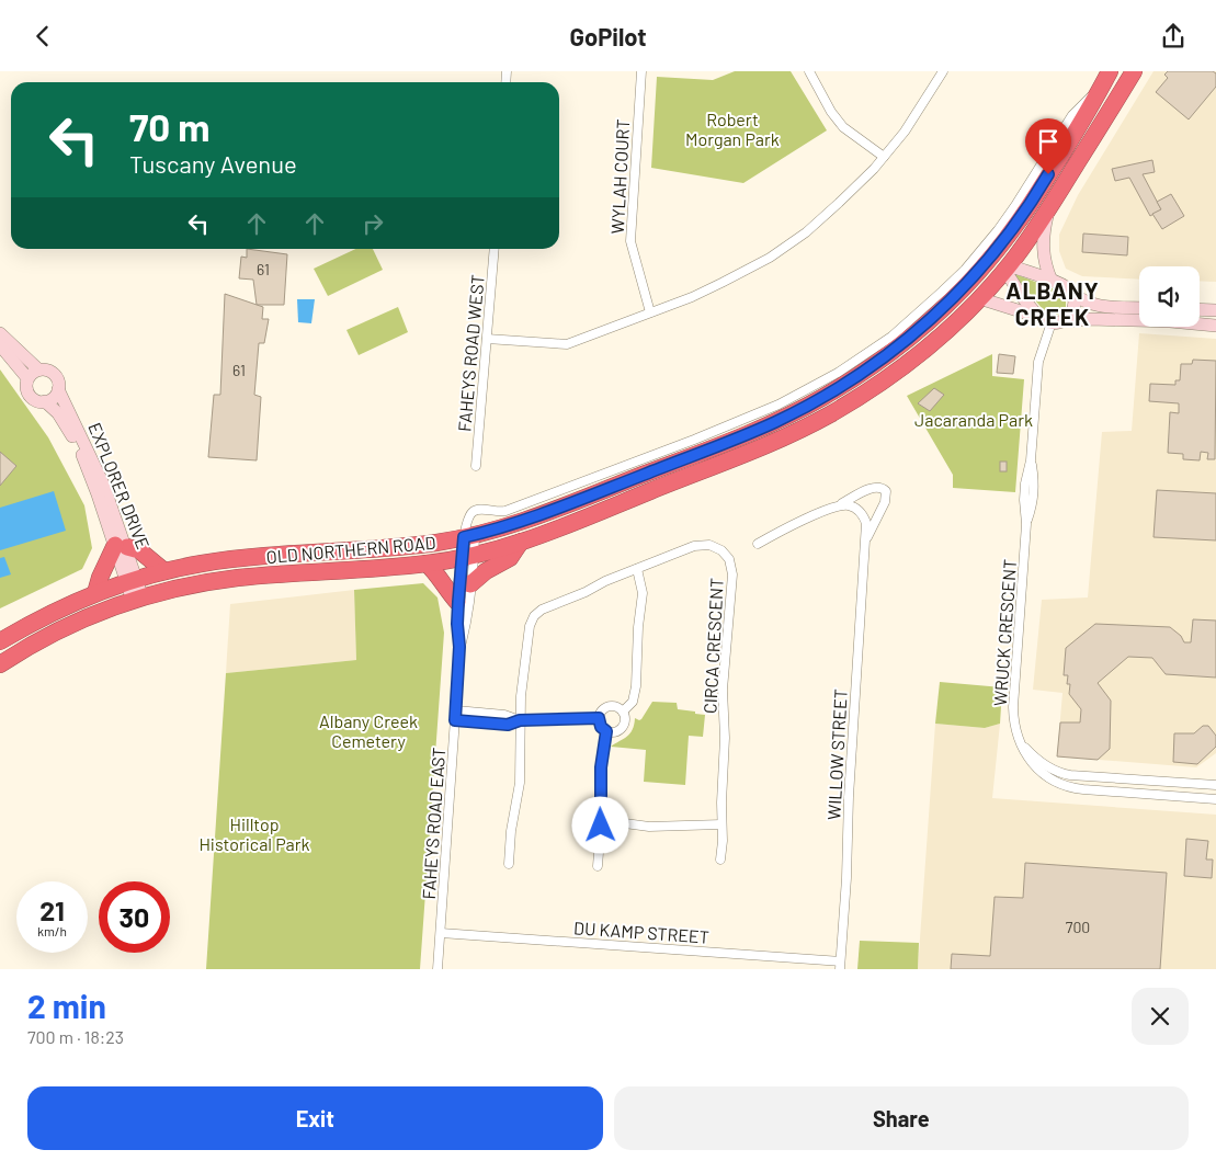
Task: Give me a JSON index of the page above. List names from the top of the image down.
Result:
{
  "streets": {
    "highway": ["OLD NORTHERN ROAD"],
    "street": [
      "WYLAH COURT",
      "FAHEYS ROAD WEST",
      "EXPLORER DRIVE",
      "WRUCK CRESCENT",
      "CIRCA CRESCENT",
      "WILLOW STREET",
      "FAHEYS ROAD EAST",
      "DU KAMP STREET"
    ]
  },
  "crossings": [
    ["EXPLORER DRIVE", "OLD NORTHERN ROAD"],
    ["OLD NORTHERN ROAD", "FAHEYS ROAD EAST"],
    ["WILLOW STREET", "DU KAMP STREET"],
    ["FAHEYS ROAD EAST", "DU KAMP STREET"]
  ],
  "districts": ["ALBANY CREEK"],
  "parks": [
    "Robert Morgan Park",
    "Jacaranda Park",
    "Albany Creek Cemetery",
    "Hilltop Historical Park"
  ],
  "house_numbers": ["61", "61", "700"],
  "page": {
    "header": "GoPilot",
    "turn": ["70 m", "Tuscany Avenue"],
    "speed": "21 km/h",
    "limit": "30",
    "heading": ["2 min", "700 m · 18:23"],
    "buttons": ["Exit", "Share"]
  }
}
